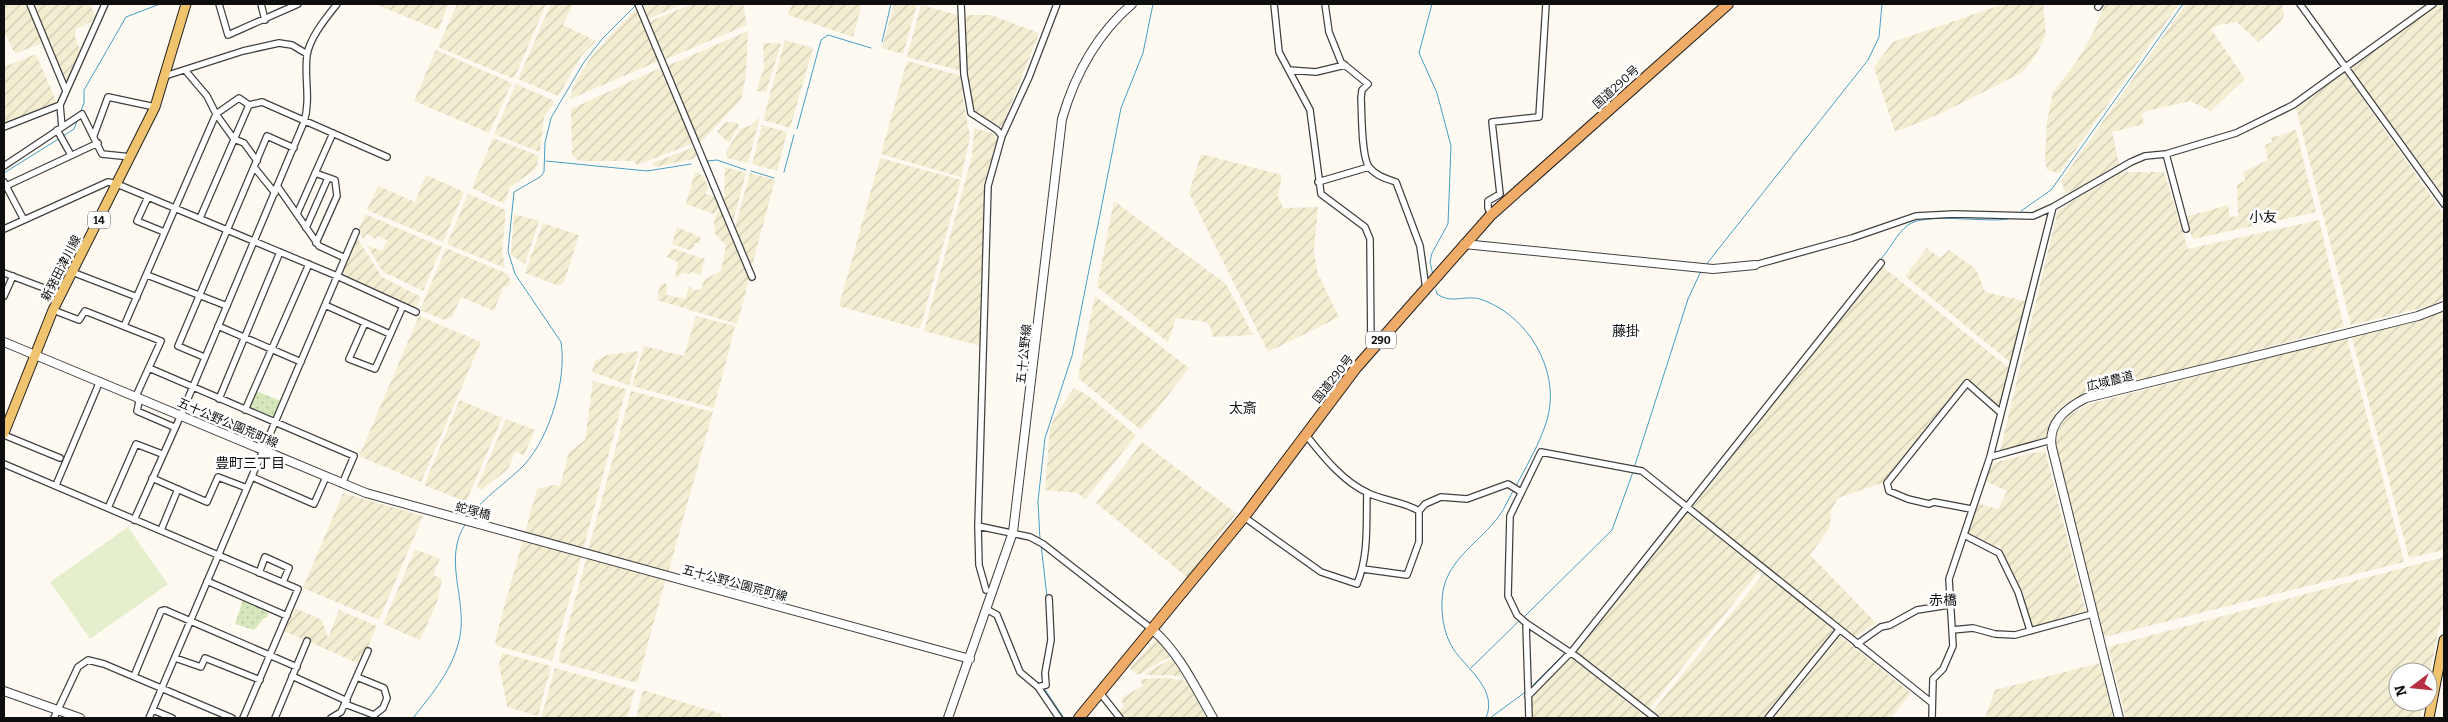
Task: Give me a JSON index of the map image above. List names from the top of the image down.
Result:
{
  "streets": {
    "highway": ["国道290号", "290"],
    "main road": ["14", "新発田津川線"],
    "street": [
      "五十公野線",
      "広域農道",
      "五十公野公園荒町線",
      "蛇塚橋"
    ]
  },
  "crossings": [
    ["新発田津川線", "五十公野公園荒町線"],
    ["五十公野線", "五十公野公園荒町線"],
    ["五十公野公園荒町線", "蛇塚橋"]
  ],
  "districts": [
    "小友",
    "藤掛",
    "太斎",
    "豊町三丁目",
    "赤橋"
  ],
  "north": "left"
}
